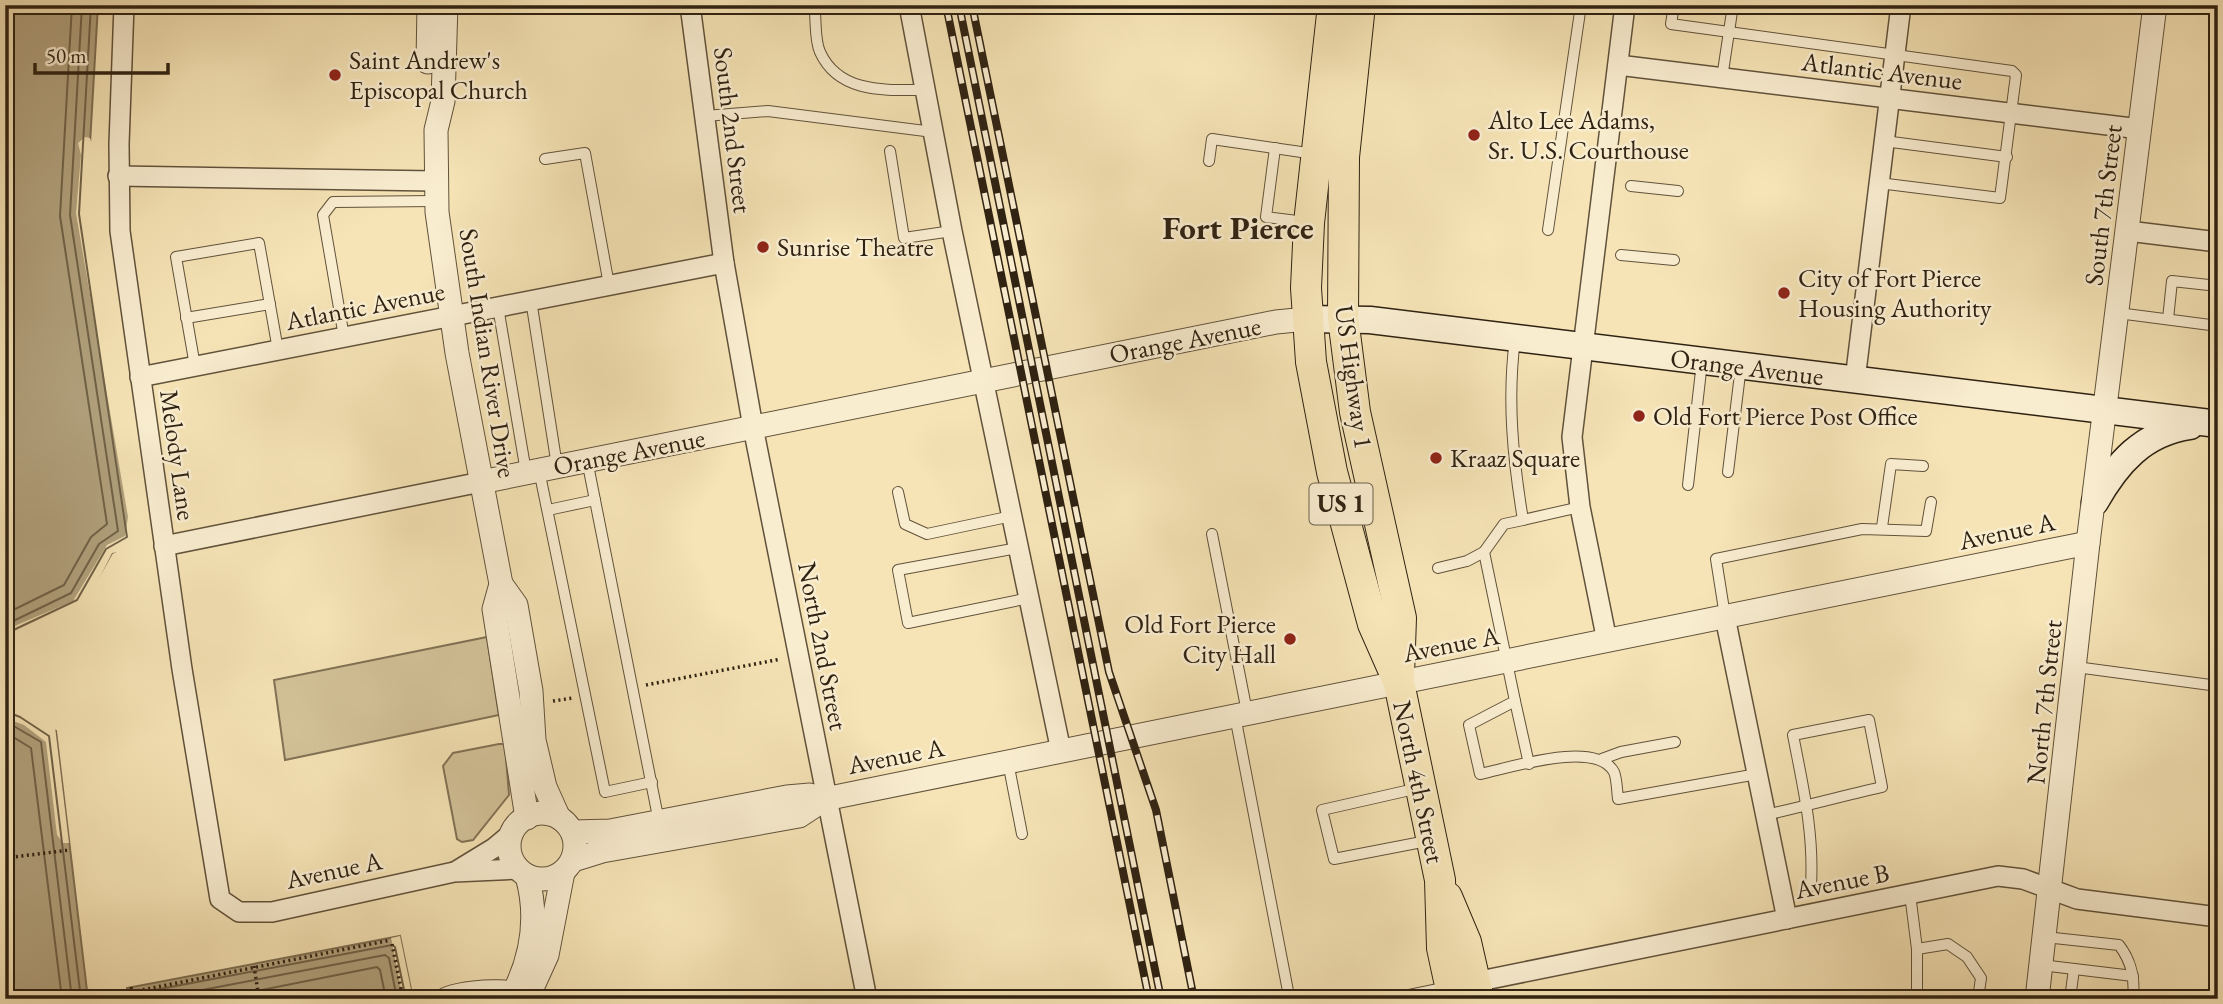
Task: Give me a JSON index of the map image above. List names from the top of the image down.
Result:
{
  "streets": {
    "main road": [
      "Orange Avenue",
      "US Highway 1",
      "US 1",
      "North 4th Street"
    ],
    "street": [
      "Atlantic Avenue",
      "South 2nd Street",
      "South 7th Street",
      "South Indian River Drive",
      "Melody Lane",
      "Avenue A",
      "North 2nd Street",
      "North 7th Street",
      "Avenue B"
    ]
  },
  "crossings": [
    ["Atlantic Avenue", "South 2nd Street"],
    ["Atlantic Avenue", "South 7th Street"],
    ["Atlantic Avenue", "South Indian River Drive"],
    ["Atlantic Avenue", "Melody Lane"],
    ["South 2nd Street", "Orange Avenue"],
    ["South 2nd Street", "North 2nd Street"],
    ["South 7th Street", "Orange Avenue"],
    ["South 7th Street", "North 7th Street"],
    ["Orange Avenue", "South Indian River Drive"],
    ["Orange Avenue", "US Highway 1"],
    ["Orange Avenue", "Melody Lane"],
    ["Orange Avenue", "North 2nd Street"],
    ["Orange Avenue", "North 7th Street"],
    ["South Indian River Drive", "Avenue A"],
    ["US Highway 1", "Avenue A"],
    ["US Highway 1", "North 4th Street"],
    ["Melody Lane", "Avenue A"],
    ["Avenue A", "North 2nd Street"],
    ["Avenue A", "North 7th Street"],
    ["Avenue A", "North 4th Street"],
    ["North 7th Street", "Avenue B"],
    ["North 4th Street", "Avenue B"]
  ],
  "districts": ["Fort Pierce"],
  "places": [
    "Saint Andrew's Episcopal Church",
    "Alto Lee Adams, Sr. U.S. Courthouse",
    "Sunrise Theatre",
    "City of Fort Pierce Housing Authority",
    "Old Fort Pierce Post Office",
    "Kraaz Square",
    "Old Fort Pierce City Hall"
  ],
  "scale_bar": "50 m"
}
